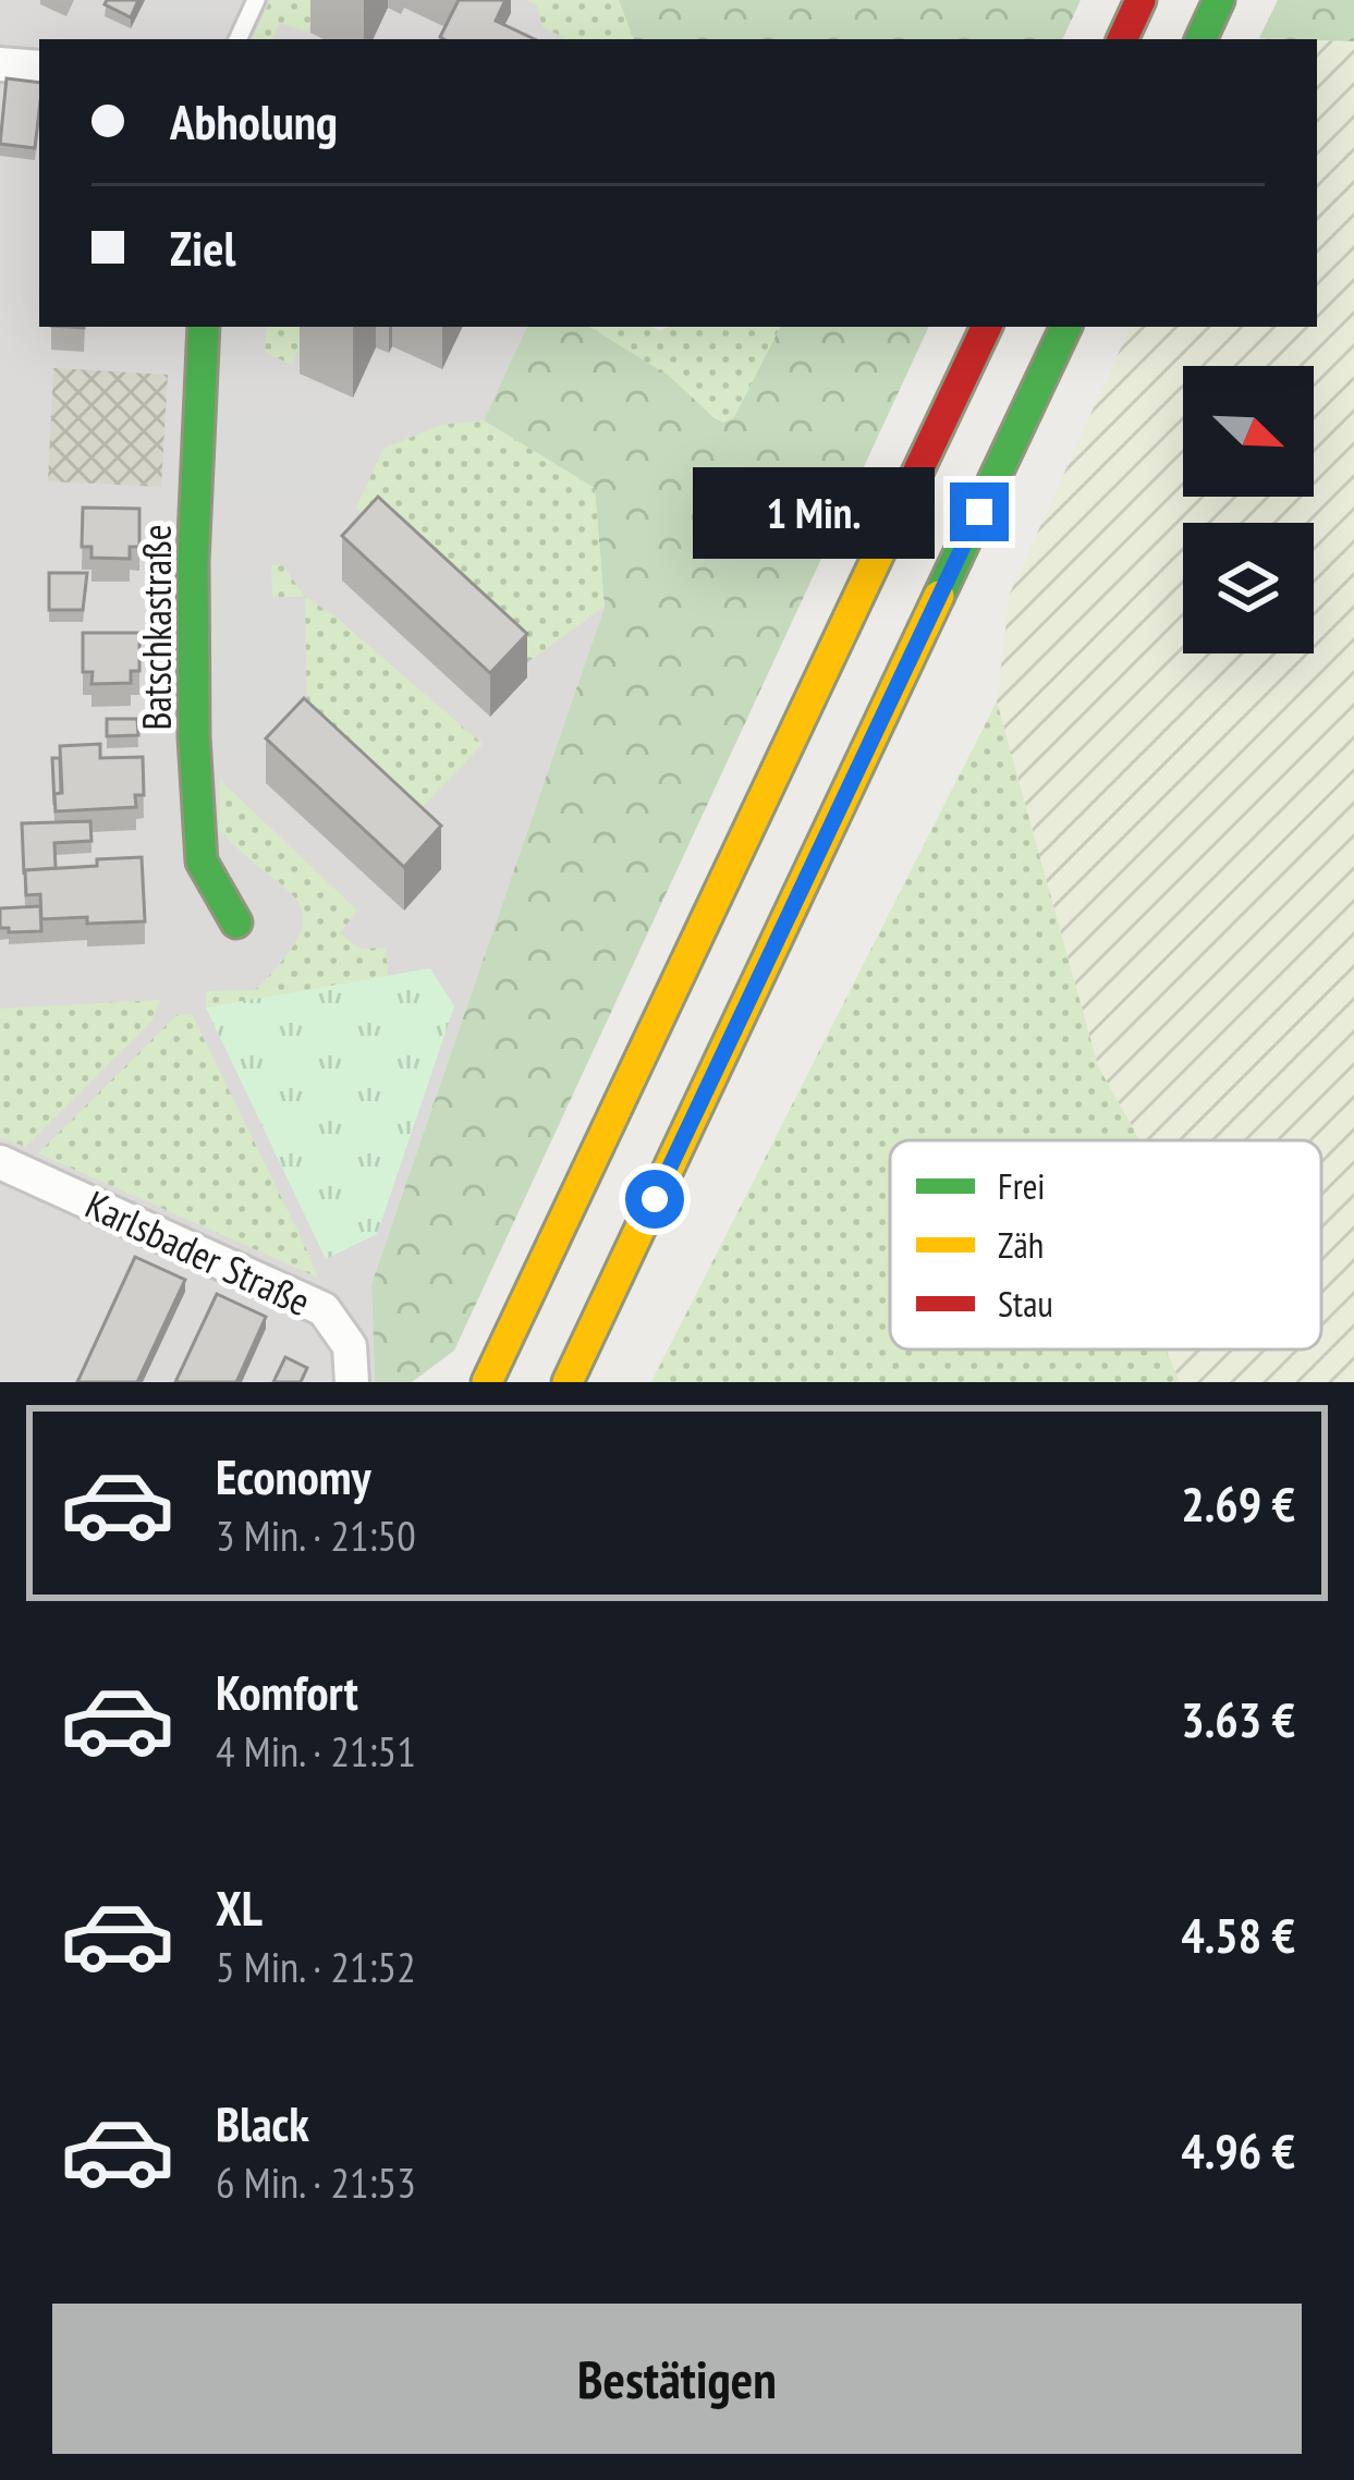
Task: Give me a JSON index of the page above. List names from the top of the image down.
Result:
{
  "streets": {
    "main road": ["Batschkastraße"],
    "street": ["Karlsbader Straße"]
  },
  "legend": ["Frei", "Zäh", "Stau"],
  "north": "bottom right",
  "page": {
    "banner": ["Abholung", "Ziel"],
    "bubble": "1 Min.",
    "list": [
      {
        "name": "Economy",
        "note": "3 Min. · 21:50",
        "value": "2.69 €"
      },
      {
        "name": "Komfort",
        "note": "4 Min. · 21:51",
        "value": "3.63 €"
      },
      {
        "name": "XL",
        "note": "5 Min. · 21:52",
        "value": "4.58 €"
      },
      {
        "name": "Black",
        "note": "6 Min. · 21:53",
        "value": "4.96 €"
      }
    ],
    "buttons": "Bestätigen"
  }
}
